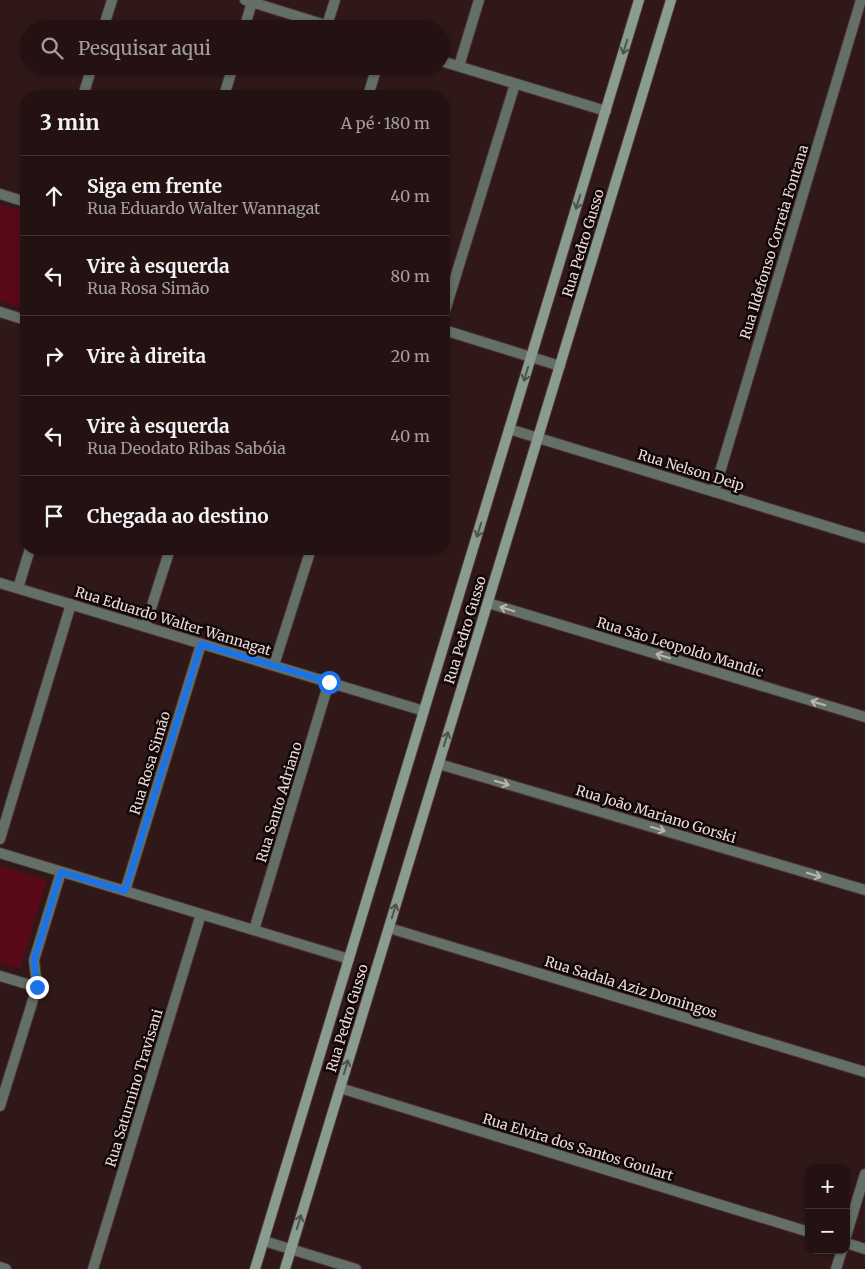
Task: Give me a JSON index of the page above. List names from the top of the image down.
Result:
{
  "streets": {
    "main road": ["Rua Pedro Gusso"],
    "street": [
      "Rua Ildefonso Correia Fontana",
      "Rua Nelson Deip",
      "Rua Eduardo Walter Wannagat",
      "Rua São Leopoldo Mandic",
      "Rua Rosa Simão",
      "Rua Santo Adriano",
      "Rua João Mariano Gorski",
      "Rua Sadala Aziz Domingos",
      "Rua Saturnino Travisani",
      "Rua Elvira dos Santos Goulart"
    ]
  },
  "crossings": [
    ["Rua Ildefonso Correia Fontana", "Rua Nelson Deip"],
    ["Rua Pedro Gusso", "Rua Nelson Deip"],
    ["Rua Pedro Gusso", "Rua Eduardo Walter Wannagat"],
    ["Rua Pedro Gusso", "Rua São Leopoldo Mandic"],
    ["Rua Pedro Gusso", "Rua João Mariano Gorski"],
    ["Rua Pedro Gusso", "Rua Sadala Aziz Domingos"],
    ["Rua Pedro Gusso", "Rua Elvira dos Santos Goulart"],
    ["Rua Eduardo Walter Wannagat", "Rua Rosa Simão"],
    ["Rua Eduardo Walter Wannagat", "Rua Santo Adriano"]
  ],
  "one_way": ["Rua São Leopoldo Mandic", "Rua João Mariano Gorski"],
  "page": {
    "search": "Pesquisar aqui",
    "heading": ["3 min", "A pé · 180 m"],
    "list": [
      ["Siga em frente", "Rua Eduardo Walter Wannagat", "40 m"],
      ["Vire à esquerda", "Rua Rosa Simão", "80 m"],
      ["Vire à direita", "20 m"],
      ["Vire à esquerda", "Rua Deodato Ribas Sabóia", "40 m"],
      "Chegada ao destino"
    ],
    "map_buttons": ["+", "−"]
  }
}
